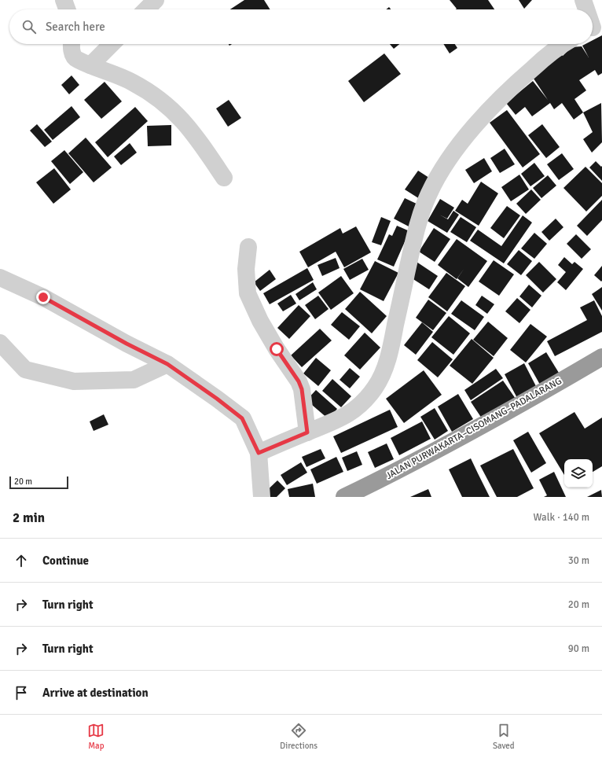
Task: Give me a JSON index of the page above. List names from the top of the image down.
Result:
{
  "streets": {
    "highway": ["JALAN PURWAKARTA–CISOMANG–PADALARANG"]
  },
  "scale_bar": "20 m",
  "page": {
    "search": "Search here",
    "scale": "20 m",
    "heading": ["2 min", "Walk · 140 m"],
    "list": [
      ["Continue", "30 m"],
      ["Turn right", "20 m"],
      ["Turn right", "90 m"],
      "Arrive at destination"
    ],
    "nav": ["Map", "Directions", "Saved"]
  }
}
